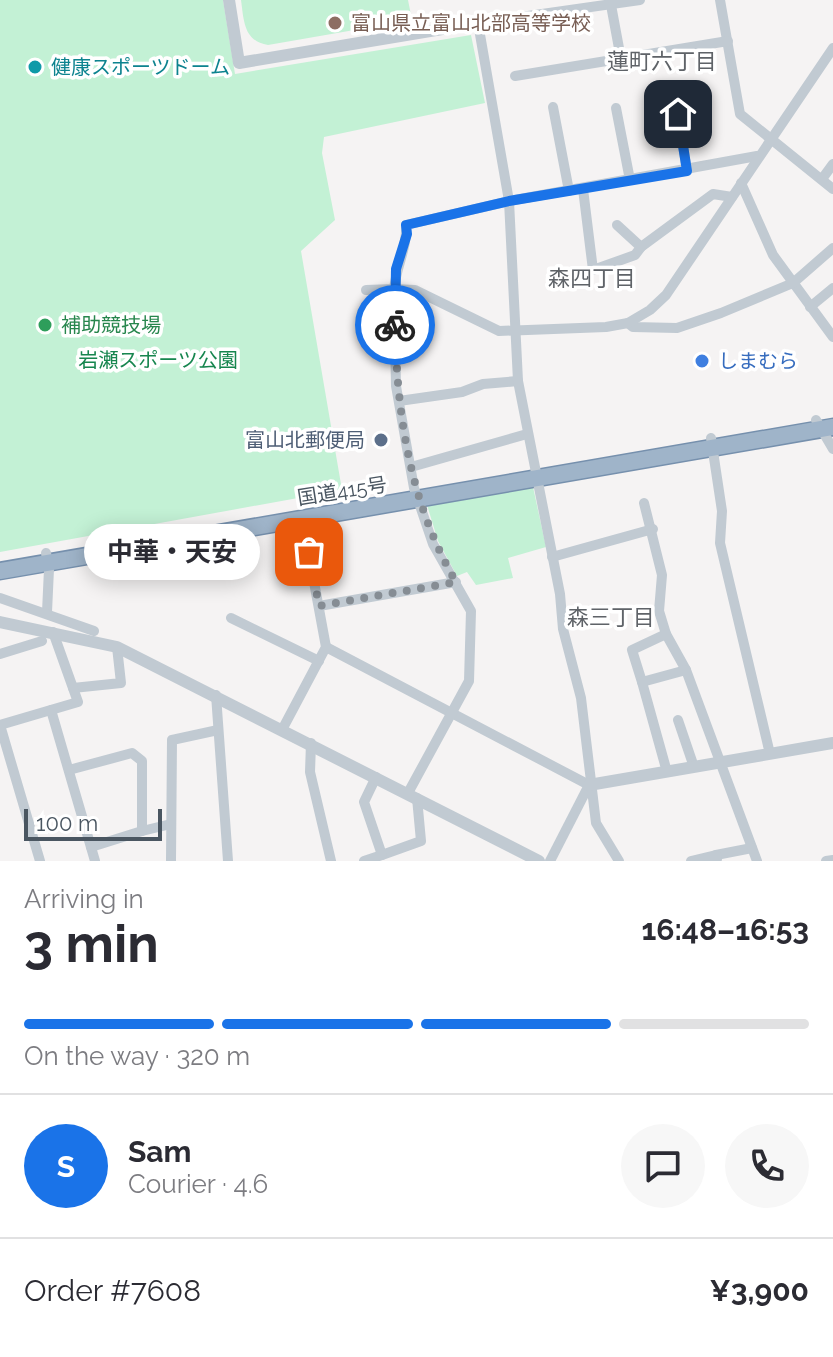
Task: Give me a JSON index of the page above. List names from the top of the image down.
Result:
{
  "streets": {
    "highway": ["国道415号"]
  },
  "districts": ["蓮町六丁目", "森四丁目", "森三丁目"],
  "parks": ["岩瀬スポーツ公園"],
  "places": [
    "富山県立富山北部高等学校",
    "健康スポーツドーム",
    "補助競技場",
    "しまむら",
    "富山北郵便局",
    "中華・天安"
  ],
  "scale_bar": "100 m",
  "page": {
    "bubble": "中華・天安",
    "scale": "100 m",
    "heading": ["3 min", "Arriving in", "16:48–16:53"],
    "panel": [
      "Sam",
      "Courier · 4.6",
      "Order #7608",
      "¥3,900"
    ],
    "bar": "On the way · 320 m",
    "round": "S"
  }
}
